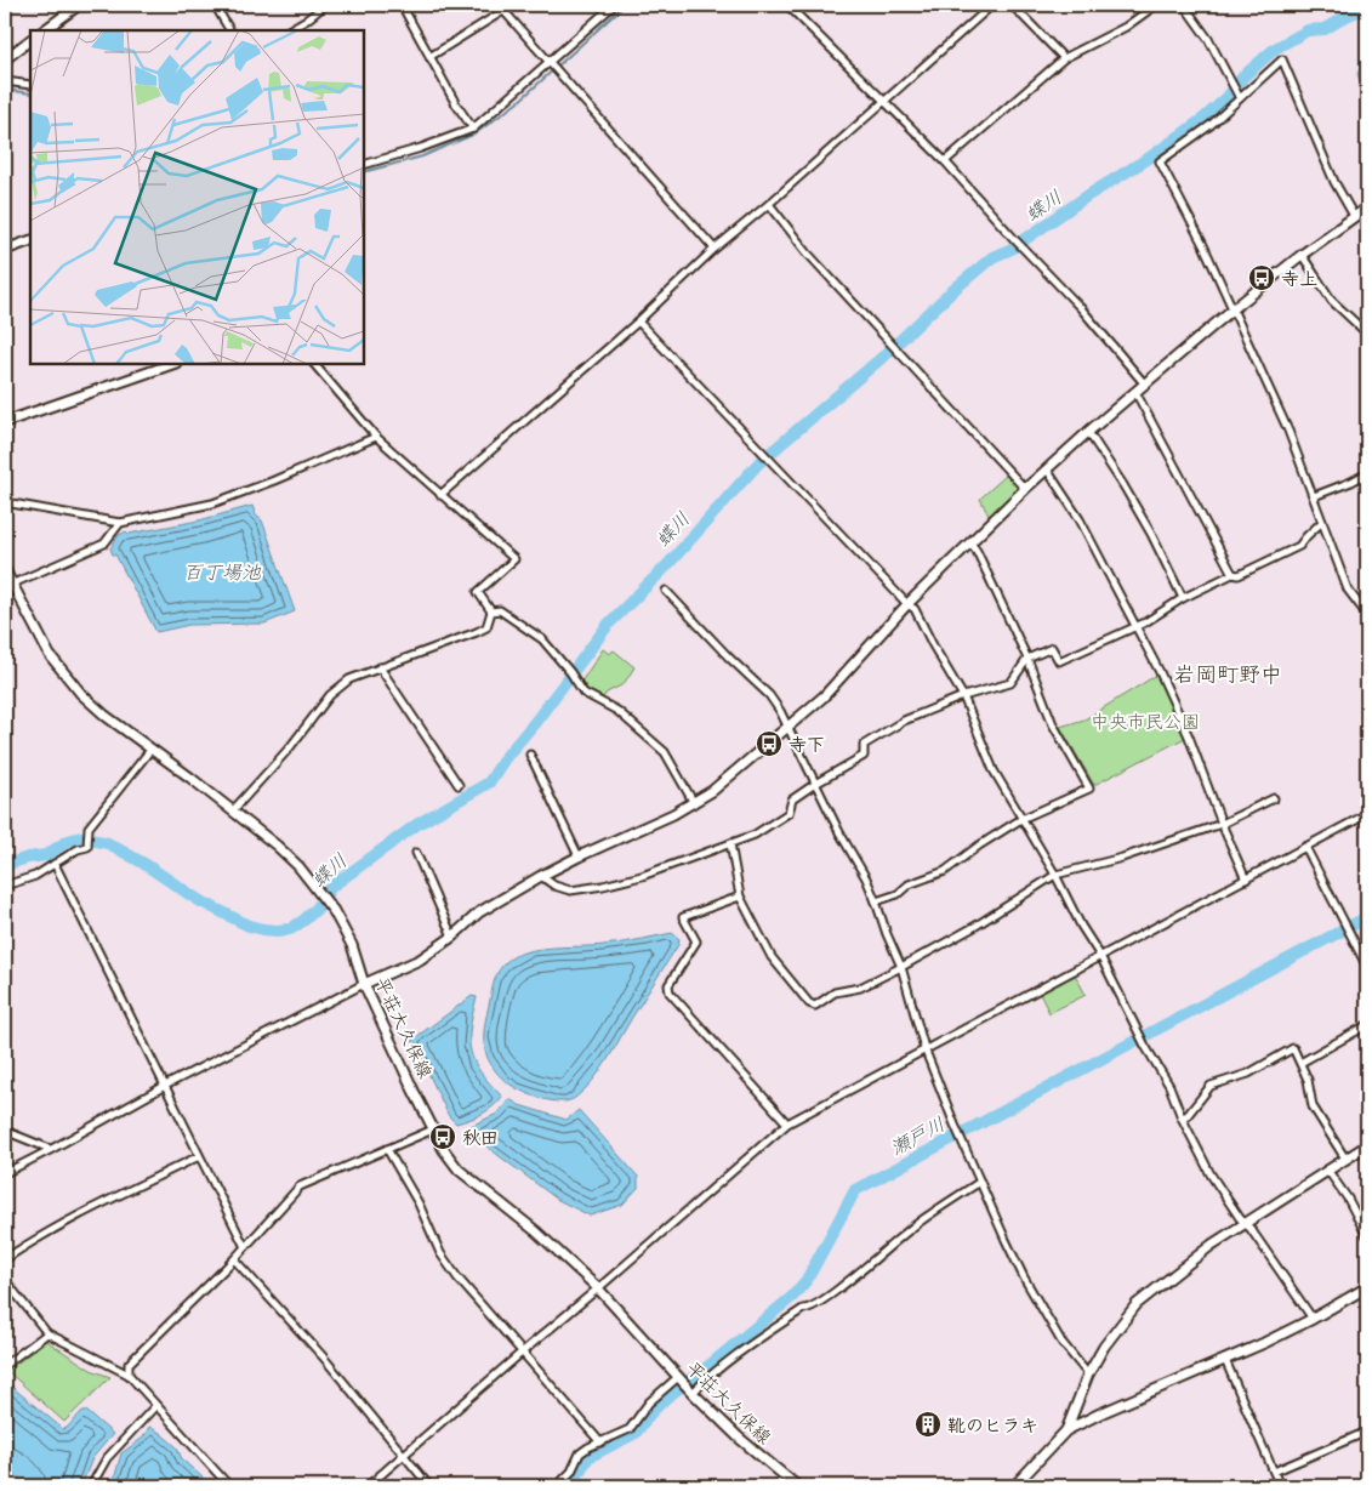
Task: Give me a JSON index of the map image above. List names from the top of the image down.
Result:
{
  "streets": {
    "street": ["平荘大久保線"]
  },
  "districts": ["岩岡町野中"],
  "water": ["蝶川", "百丁場池", "瀬戸川"],
  "parks": ["中央市民公園"],
  "places": {
    "bus stop": ["寺上", "寺下", "秋田"],
    "building": ["靴のヒラキ"]
  }
}
